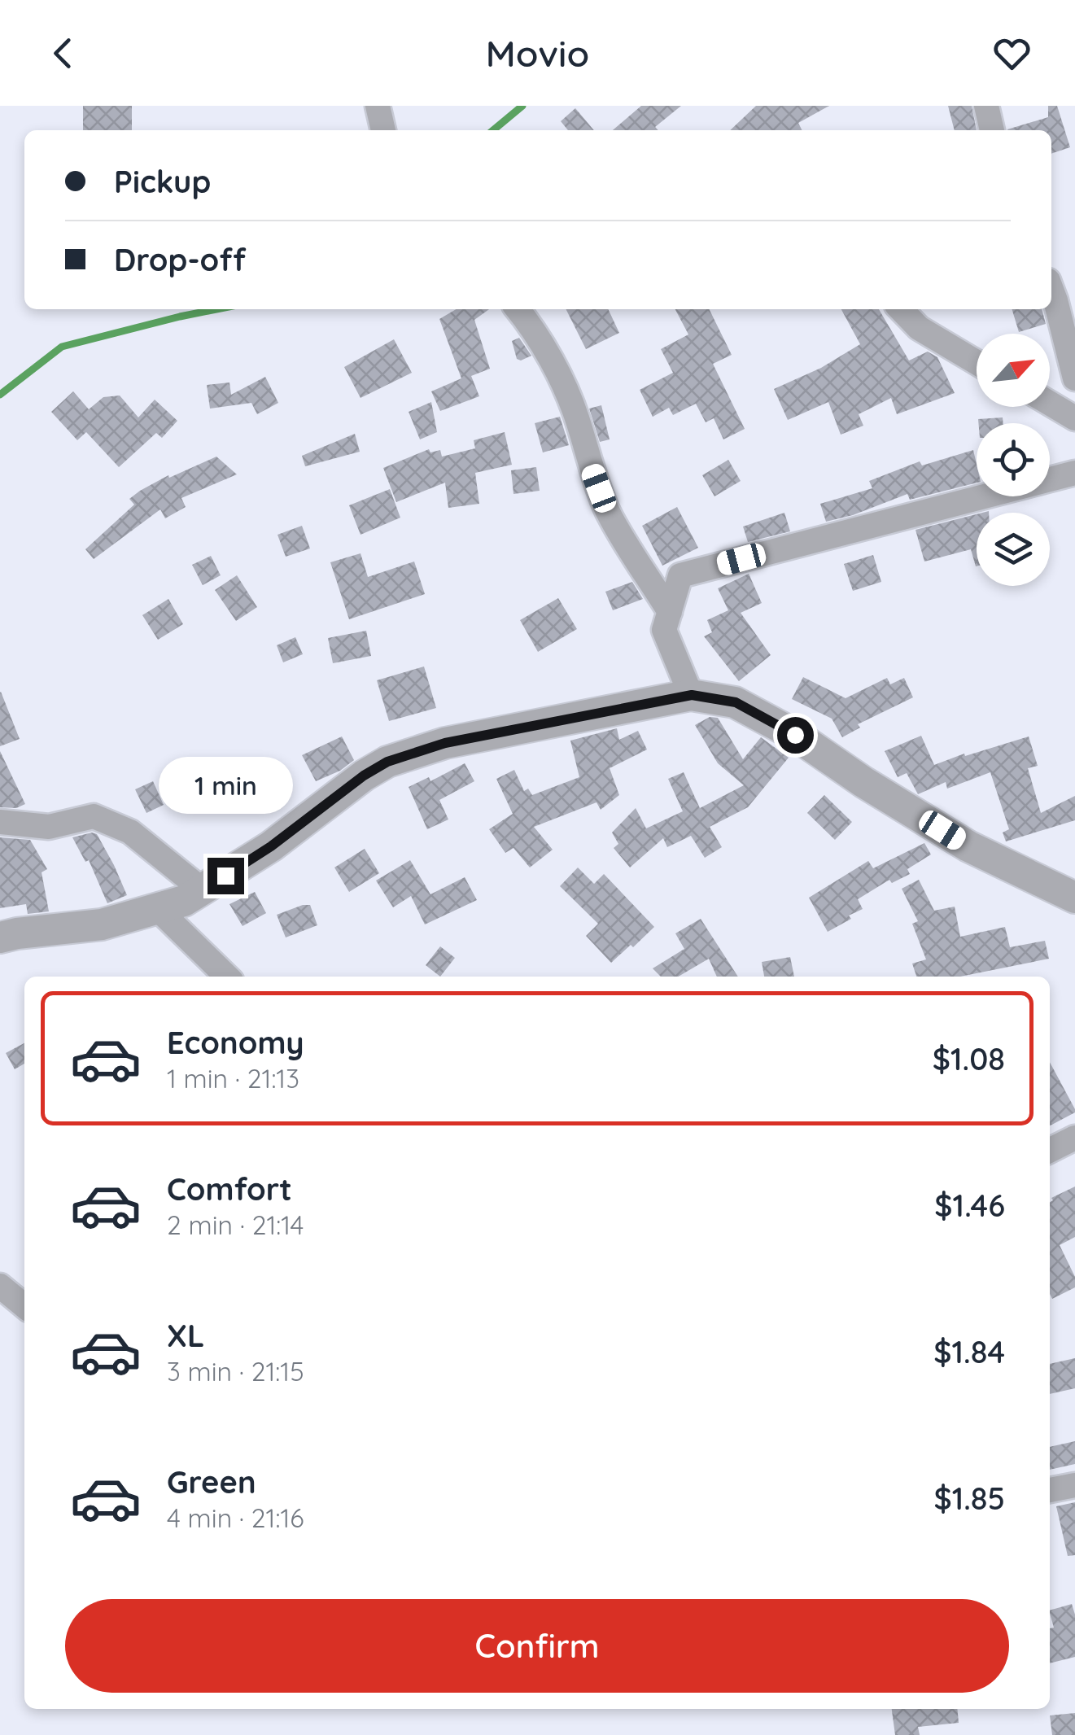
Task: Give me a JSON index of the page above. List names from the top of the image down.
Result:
{
  "north": "top right",
  "page": {
    "header": "Movio",
    "banner": ["Pickup", "Drop-off"],
    "bubble": "1 min",
    "list": [
      {
        "name": "Economy",
        "note": "1 min · 21:13",
        "value": "$1.08"
      },
      {
        "name": "Comfort",
        "note": "2 min · 21:14",
        "value": "$1.46"
      },
      {
        "name": "XL",
        "note": "3 min · 21:15",
        "value": "$1.84"
      },
      {
        "name": "Green",
        "note": "4 min · 21:16",
        "value": "$1.85"
      }
    ],
    "buttons": "Confirm"
  }
}
